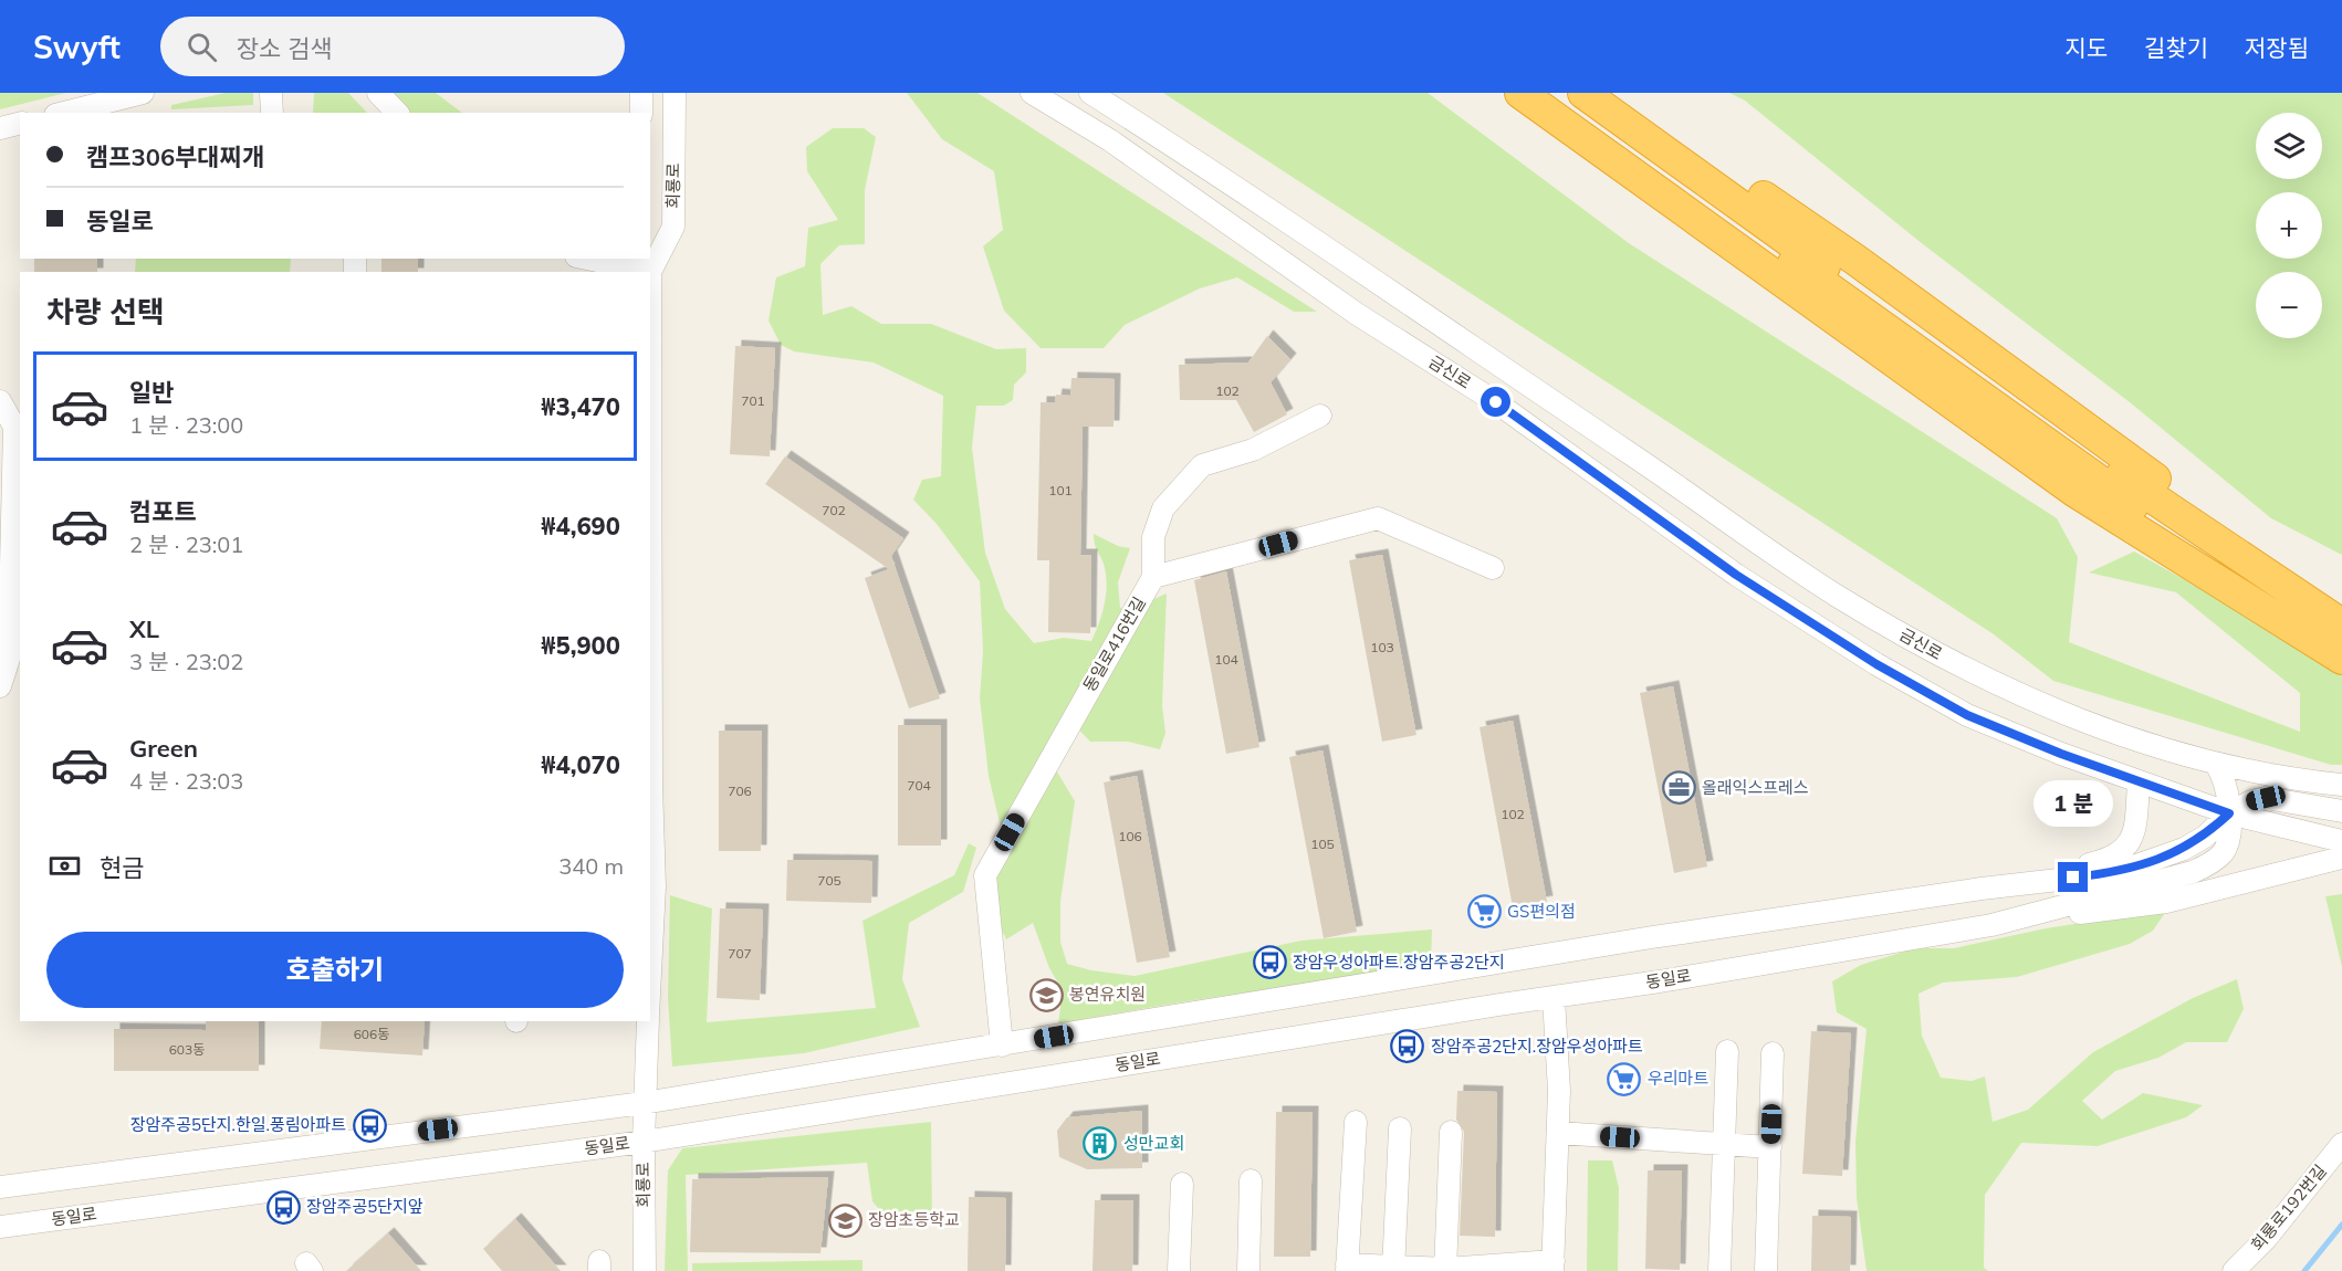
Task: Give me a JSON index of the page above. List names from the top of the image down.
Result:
{
  "streets": {
    "street": [
      "회룡로",
      "금신로",
      "동일로416번길",
      "동일로",
      "회룡로192번길"
    ]
  },
  "crossings": [
    ["회룡로", "동일로"],
    ["금신로", "동일로"]
  ],
  "places": {
    "office": ["올래익스프레스"],
    "supermarket": ["GS편의점", "우리마트"],
    "bus stop": [
      "장암우성아파트.장암주공2단지",
      "장암주공2단지.장암우성아파트",
      "장암주공5단지.한일.풍림아파트",
      "장암주공5단지앞"
    ],
    "school or university": ["봉연유치원", "장암초등학교"],
    "building": ["성만교회"]
  },
  "house_numbers": [
    "102",
    "701",
    "101",
    "702",
    "103",
    "104",
    "704",
    "706",
    "102",
    "106",
    "105",
    "705",
    "707",
    "606동",
    "603동"
  ],
  "page": {
    "header": "Swyft",
    "search": "장소 검색",
    "nav": ["지도", "길찾기", "저장됨"],
    "map_buttons": ["+", "−"],
    "banner": ["캠프306부대찌개", "동일로"],
    "heading": "차량 선택",
    "list": [
      {
        "name": "일반",
        "note": "1 분 · 23:00",
        "value": "₩3,470"
      },
      {
        "name": "컴포트",
        "note": "2 분 · 23:01",
        "value": "₩4,690"
      },
      {
        "name": "XL",
        "note": "3 분 · 23:02",
        "value": "₩5,900"
      },
      {
        "name": "Green",
        "note": "4 분 · 23:03",
        "value": "₩4,070"
      }
    ],
    "bubble": "1 분",
    "pay": ["현금", "340 m"],
    "buttons": "호출하기"
  }
}
